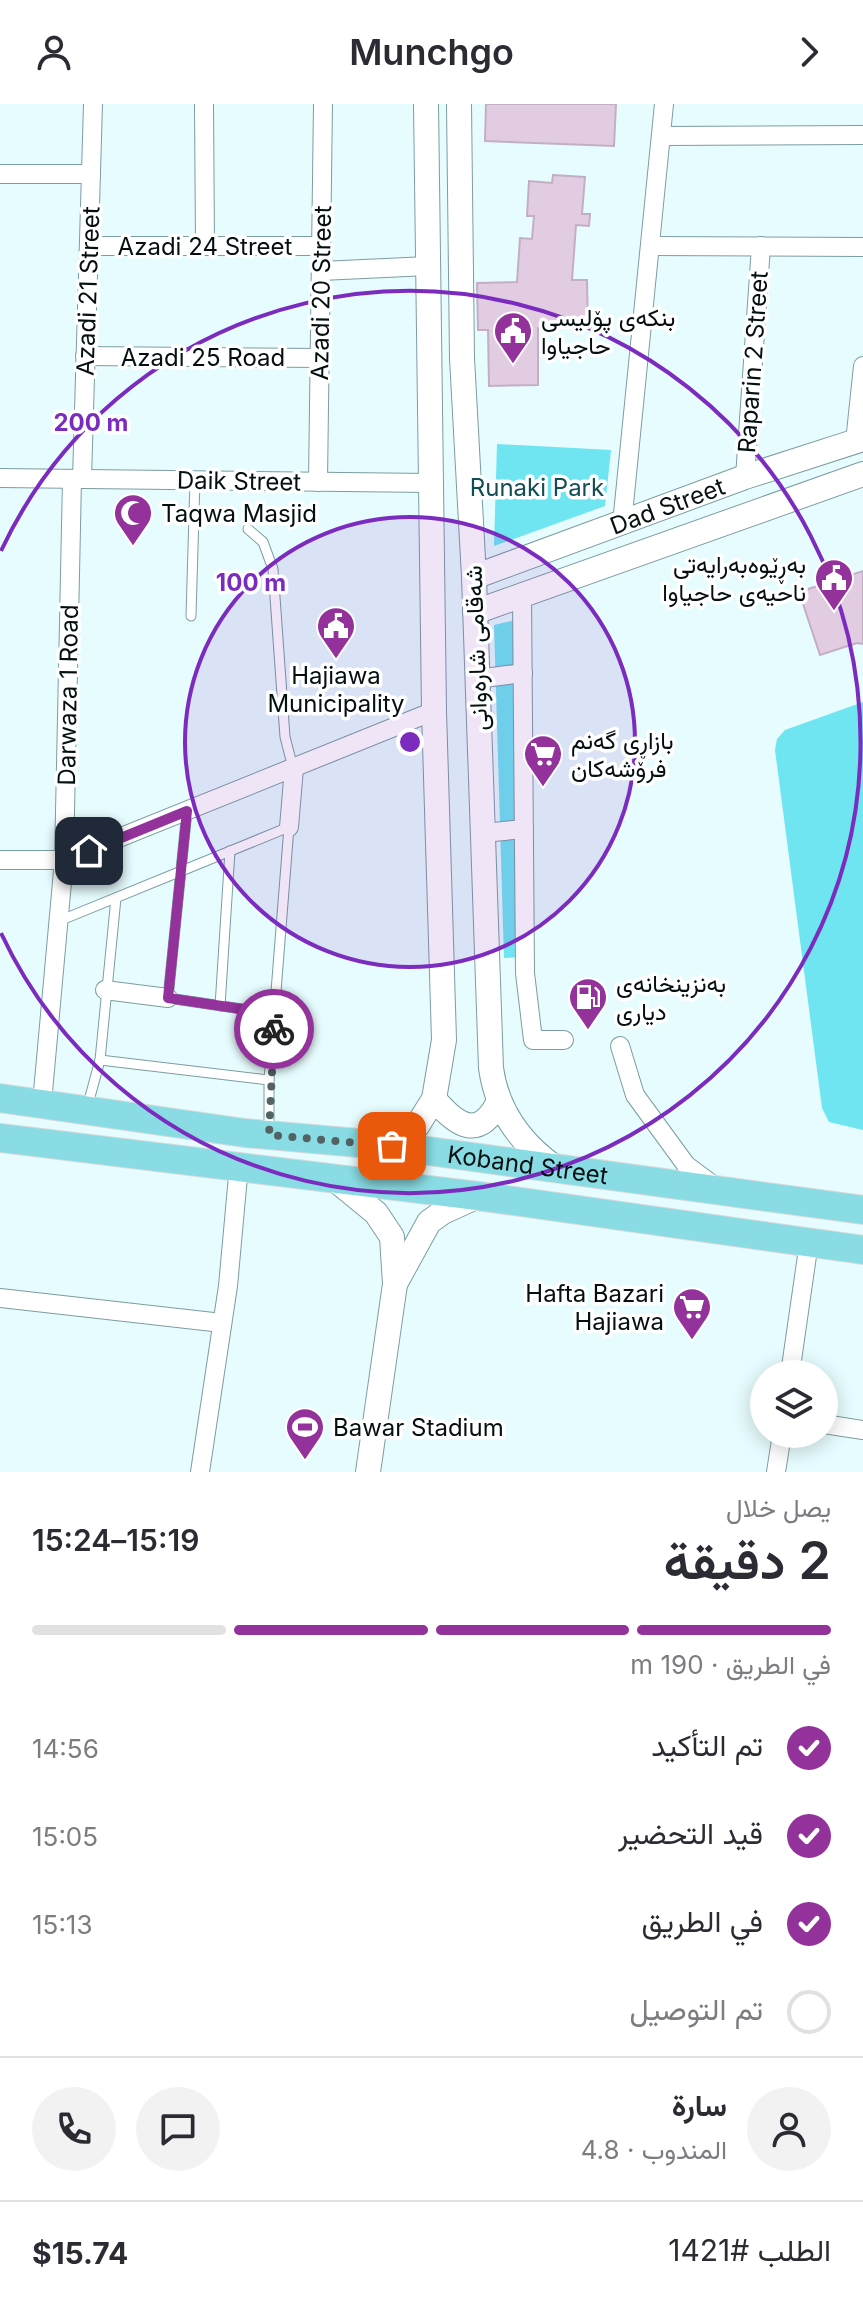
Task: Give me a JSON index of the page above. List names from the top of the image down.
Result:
{
  "streets": {
    "main road": ["Dad Street", "شەقامی شارەوانی", "Koband Street"],
    "street": [
      "Azadi 24 Street",
      "Azadi 21 Street",
      "Azadi 20 Street",
      "Azadi 25 Road",
      "Raparin 2 Street",
      "Daik Street",
      "Darwaza 1 Road"
    ]
  },
  "crossings": [
    ["Azadi 24 Street", "Azadi 21 Street"],
    ["Azadi 24 Street", "Azadi 20 Street"],
    ["Azadi 21 Street", "Azadi 25 Road"],
    ["Azadi 21 Street", "Daik Street"],
    ["Azadi 21 Street", "Darwaza 1 Road"],
    ["Azadi 20 Street", "Azadi 25 Road"],
    ["Azadi 20 Street", "Daik Street"],
    ["Raparin 2 Street", "Dad Street"],
    ["Daik Street", "شەقامی شارەوانی"],
    ["Daik Street", "Darwaza 1 Road"],
    ["Dad Street", "شەقامی شارەوانی"],
    ["شەقامی شارەوانی", "Koband Street"],
    ["Darwaza 1 Road", "Koband Street"]
  ],
  "parks": ["Runaki Park"],
  "places": {
    "public building": ["بنکەی پۆلیسی حاجیاوا", "بەڕێوەبەرایەتی ناحیەی حاجیاوا", "Hajiawa Municipality"],
    "mosque": ["Taqwa Masjid"],
    "supermarket": ["بازاڕی گەنم فرۆشەکان", "Hafta Bazari Hajiawa"],
    "fuel station": ["بەنزینخانەی دیاری"],
    "sports": ["Bawar Stadium"]
  },
  "page": {
    "header": "Munchgo",
    "heading": ["2 دقيقة", "يصل خلال", "15:19–15:24"],
    "panel": [
      "سارة",
      "المندوب · 4.8",
      "الطلب #1421",
      "$15.74"
    ],
    "bar": "في الطريق · 190 m",
    "list": [
      ["تم التأكيد", "14:56"],
      ["قيد التحضير", "15:05"],
      ["في الطريق", "15:13"],
      "تم التوصيل"
    ]
  },
  "rings": ["200 m", "100 m"]
}
